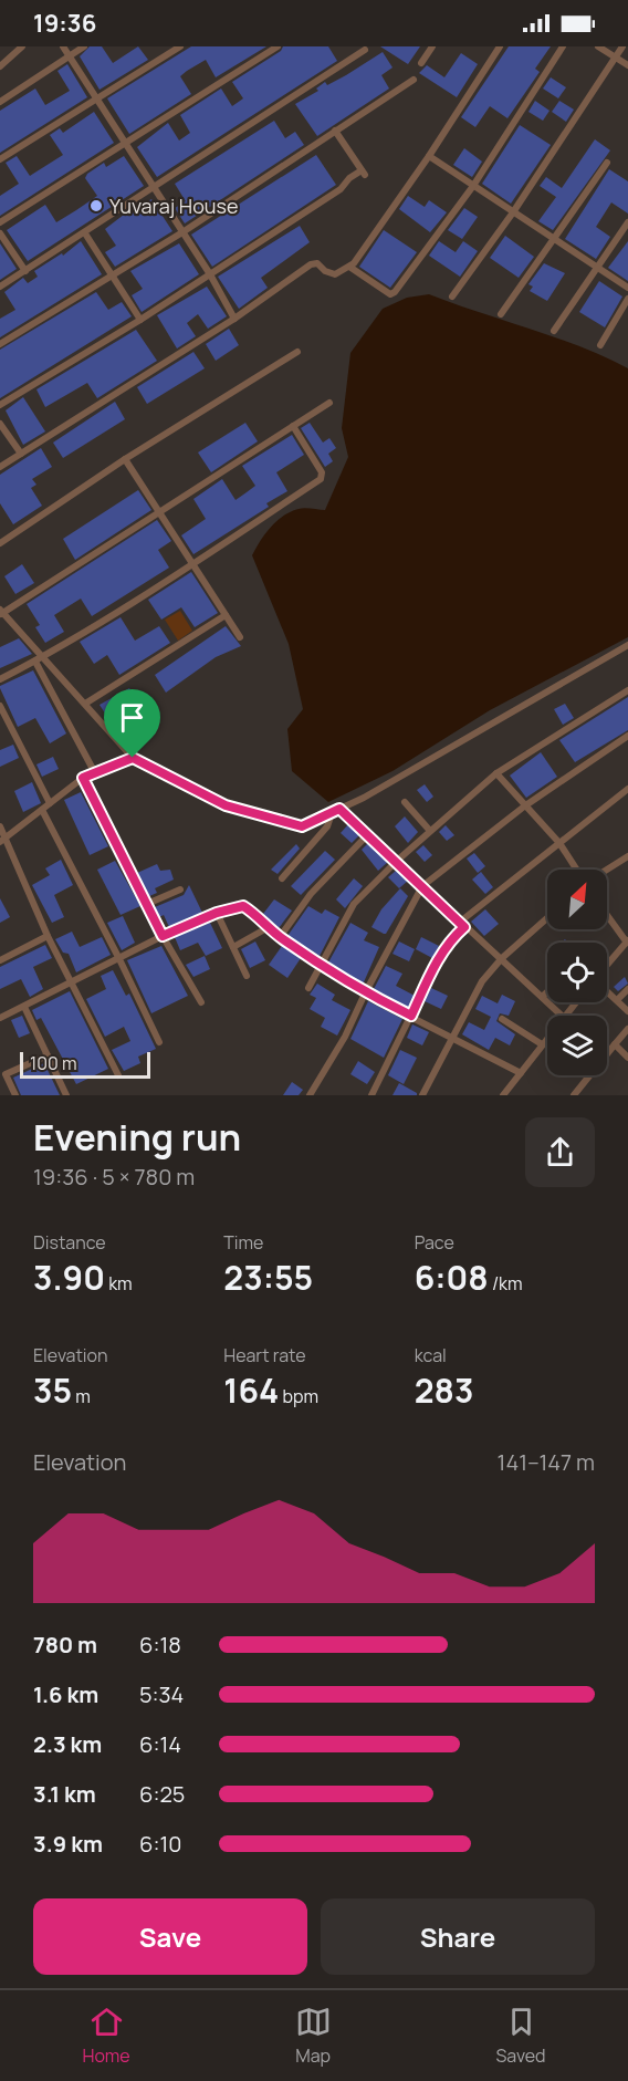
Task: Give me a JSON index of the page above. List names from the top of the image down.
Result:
{
  "places": ["Yuvaraj House"],
  "scale_bar": "100 m",
  "north": "top right",
  "page": {
    "status": "19:36",
    "scale": "100 m",
    "heading": ["Evening run", "19:36 · 5 × 780 m"],
    "stats": [
      ["Distance", "3.90 km"],
      ["Time", "23:55"],
      ["Pace", "6:08 /km"],
      ["Elevation", "35 m"],
      ["Heart rate", "164 bpm"],
      ["kcal", "283"]
    ],
    "chart": ["Elevation", "141–147 m"],
    "list": [
      {
        "name": "780 m",
        "note": "6:18"
      },
      {
        "name": "1.6 km",
        "note": "5:34"
      },
      {
        "name": "2.3 km",
        "note": "6:14"
      },
      {
        "name": "3.1 km",
        "note": "6:25"
      },
      {
        "name": "3.9 km",
        "note": "6:10"
      }
    ],
    "buttons": ["Save", "Share"],
    "tabs": ["Home", "Map", "Saved"]
  }
}
